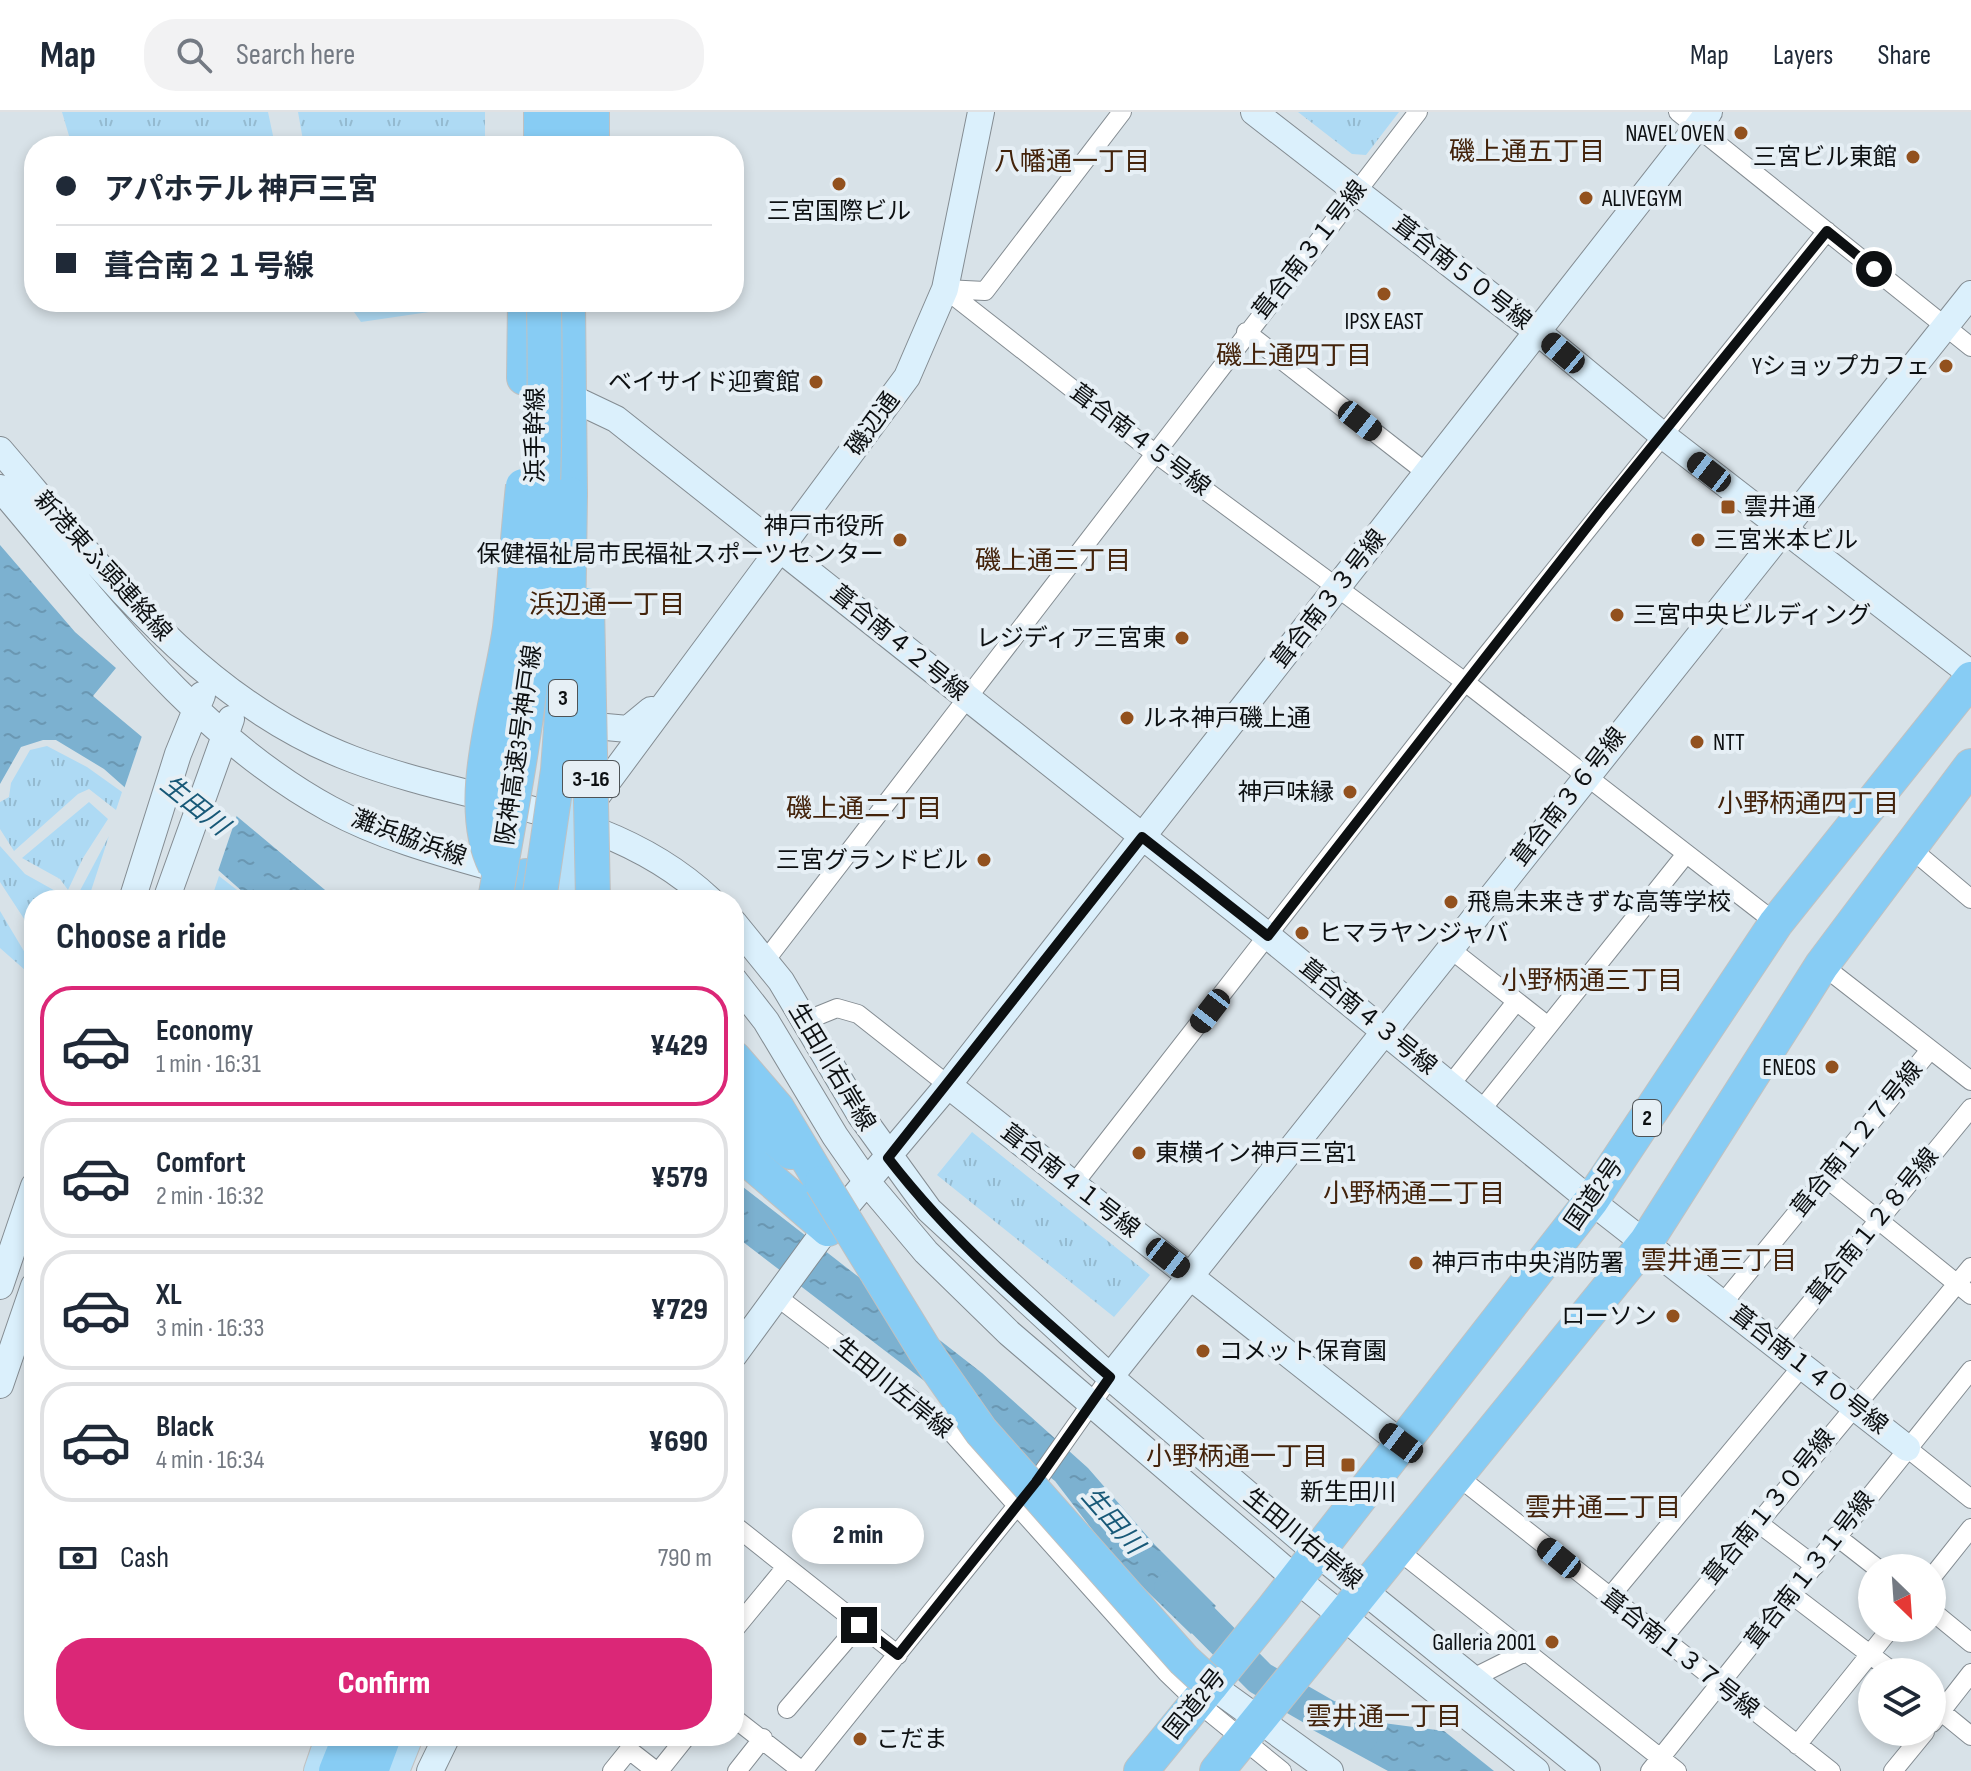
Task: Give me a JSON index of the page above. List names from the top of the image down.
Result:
{
  "streets": {
    "highway": [
      "3",
      "阪神高速3号神戸線",
      "3-16",
      "2",
      "国道2号"
    ],
    "main road": ["浜手幹線"],
    "street": [
      "葺合南３１号線",
      "葺合南５０号線",
      "磯辺通",
      "葺合南４５号線",
      "新港東ふ頭連絡線",
      "葺合南３３号線",
      "葺合南４２号線",
      "葺合南３６号線",
      "灘浜脇浜線",
      "葺合南４３号線",
      "生田川右岸線",
      "葺合南１２７号線",
      "葺合南４１号線",
      "葺合南１２８号線",
      "葺合南１４０号線",
      "生田川左岸線",
      "葺合南１３０号線",
      "葺合南１３１号線",
      "葺合南１３７号線"
    ]
  },
  "crossings": [
    ["葺合南３１号線", "葺合南５０号線"],
    ["葺合南３１号線", "葺合南４５号線"],
    ["葺合南３１号線", "葺合南４２号線"],
    ["葺合南３１号線", "生田川右岸線"],
    ["葺合南５０号線", "葺合南３３号線"],
    ["葺合南５０号線", "葺合南３６号線"],
    ["葺合南５０号線", "国道2号"],
    ["磯辺通", "浜手幹線"],
    ["磯辺通", "葺合南４５号線"],
    ["磯辺通", "葺合南４２号線"],
    ["浜手幹線", "葺合南４２号線"],
    ["浜手幹線", "灘浜脇浜線"],
    ["葺合南４５号線", "葺合南３３号線"],
    ["葺合南４５号線", "葺合南３６号線"],
    ["葺合南４５号線", "国道2号"],
    ["新港東ふ頭連絡線", "灘浜脇浜線"],
    ["葺合南３３号線", "葺合南４２号線"],
    ["葺合南３３号線", "葺合南４３号線"],
    ["葺合南３３号線", "生田川右岸線"],
    ["葺合南３３号線", "葺合南４１号線"],
    ["葺合南３３号線", "生田川左岸線"],
    ["葺合南４２号線", "葺合南４３号線"],
    ["阪神高速3号神戸線", "3-16"],
    ["葺合南３６号線", "葺合南４３号線"],
    ["葺合南３６号線", "生田川右岸線"],
    ["葺合南３６号線", "葺合南４１号線"],
    ["葺合南４３号線", "国道2号"],
    ["葺合南４３号線", "葺合南１４０号線"],
    ["生田川右岸線", "葺合南４１号線"],
    ["生田川右岸線", "国道2号"],
    ["葺合南１２７号線", "葺合南１４０号線"],
    ["葺合南４１号線", "国道2号"],
    ["国道2号", "葺合南１４０号線"],
    ["国道2号", "生田川左岸線"],
    ["葺合南１２８号線", "葺合南１４０号線"],
    ["葺合南１４０号線", "葺合南１３０号線"],
    ["葺合南１４０号線", "葺合南１３１号線"],
    ["葺合南１３０号線", "葺合南１３７号線"],
    ["葺合南１３１号線", "葺合南１３７号線"]
  ],
  "districts": [
    "磯上通五丁目",
    "八幡通一丁目",
    "磯上通四丁目",
    "磯上通三丁目",
    "浜辺通一丁目",
    "小野柄通四丁目",
    "磯上通二丁目",
    "小野柄通三丁目",
    "小野柄通二丁目",
    "雲井通三丁目",
    "小野柄通一丁目",
    "雲井通二丁目",
    "雲井通一丁目"
  ],
  "water": ["生田川"],
  "places": {
    "other": [
      "NAVEL OVEN",
      "三宮ビル東館",
      "三宮国際ビル",
      "ALIVEGYM",
      "IPSX EAST",
      "Yショップカフェ",
      "ベイサイド迎賓館",
      "神戸市役所 保健福祉局市民福祉スポーツセンター",
      "三宮米本ビル",
      "三宮中央ビルディング",
      "レジディア三宮東",
      "ルネ神戸磯上通",
      "NTT",
      "神戸味縁",
      "三宮グランドビル",
      "飛鳥未来きずな高等学校",
      "ヒマラヤンジャバ",
      "ENEOS",
      "東横イン神戸三宮1",
      "神戸市中央消防署",
      "ローソン",
      "コメット保育園",
      "Galleria 2001",
      "こだま"
    ],
    "transit": ["雲井通", "新生田川"]
  },
  "north": "bottom right",
  "page": {
    "header": "Map",
    "search": "Search here",
    "nav": ["Map", "Layers", "Share"],
    "banner": ["アパホテル 神戸三宮", "葺合南２１号線"],
    "heading": "Choose a ride",
    "list": [
      {
        "name": "Economy",
        "note": "1 min · 16:31",
        "value": "¥429"
      },
      {
        "name": "Comfort",
        "note": "2 min · 16:32",
        "value": "¥579"
      },
      {
        "name": "XL",
        "note": "3 min · 16:33",
        "value": "¥729"
      },
      {
        "name": "Black",
        "note": "4 min · 16:34",
        "value": "¥690"
      }
    ],
    "bubble": "2 min",
    "pay": ["Cash", "790 m"],
    "buttons": "Confirm"
  }
}
